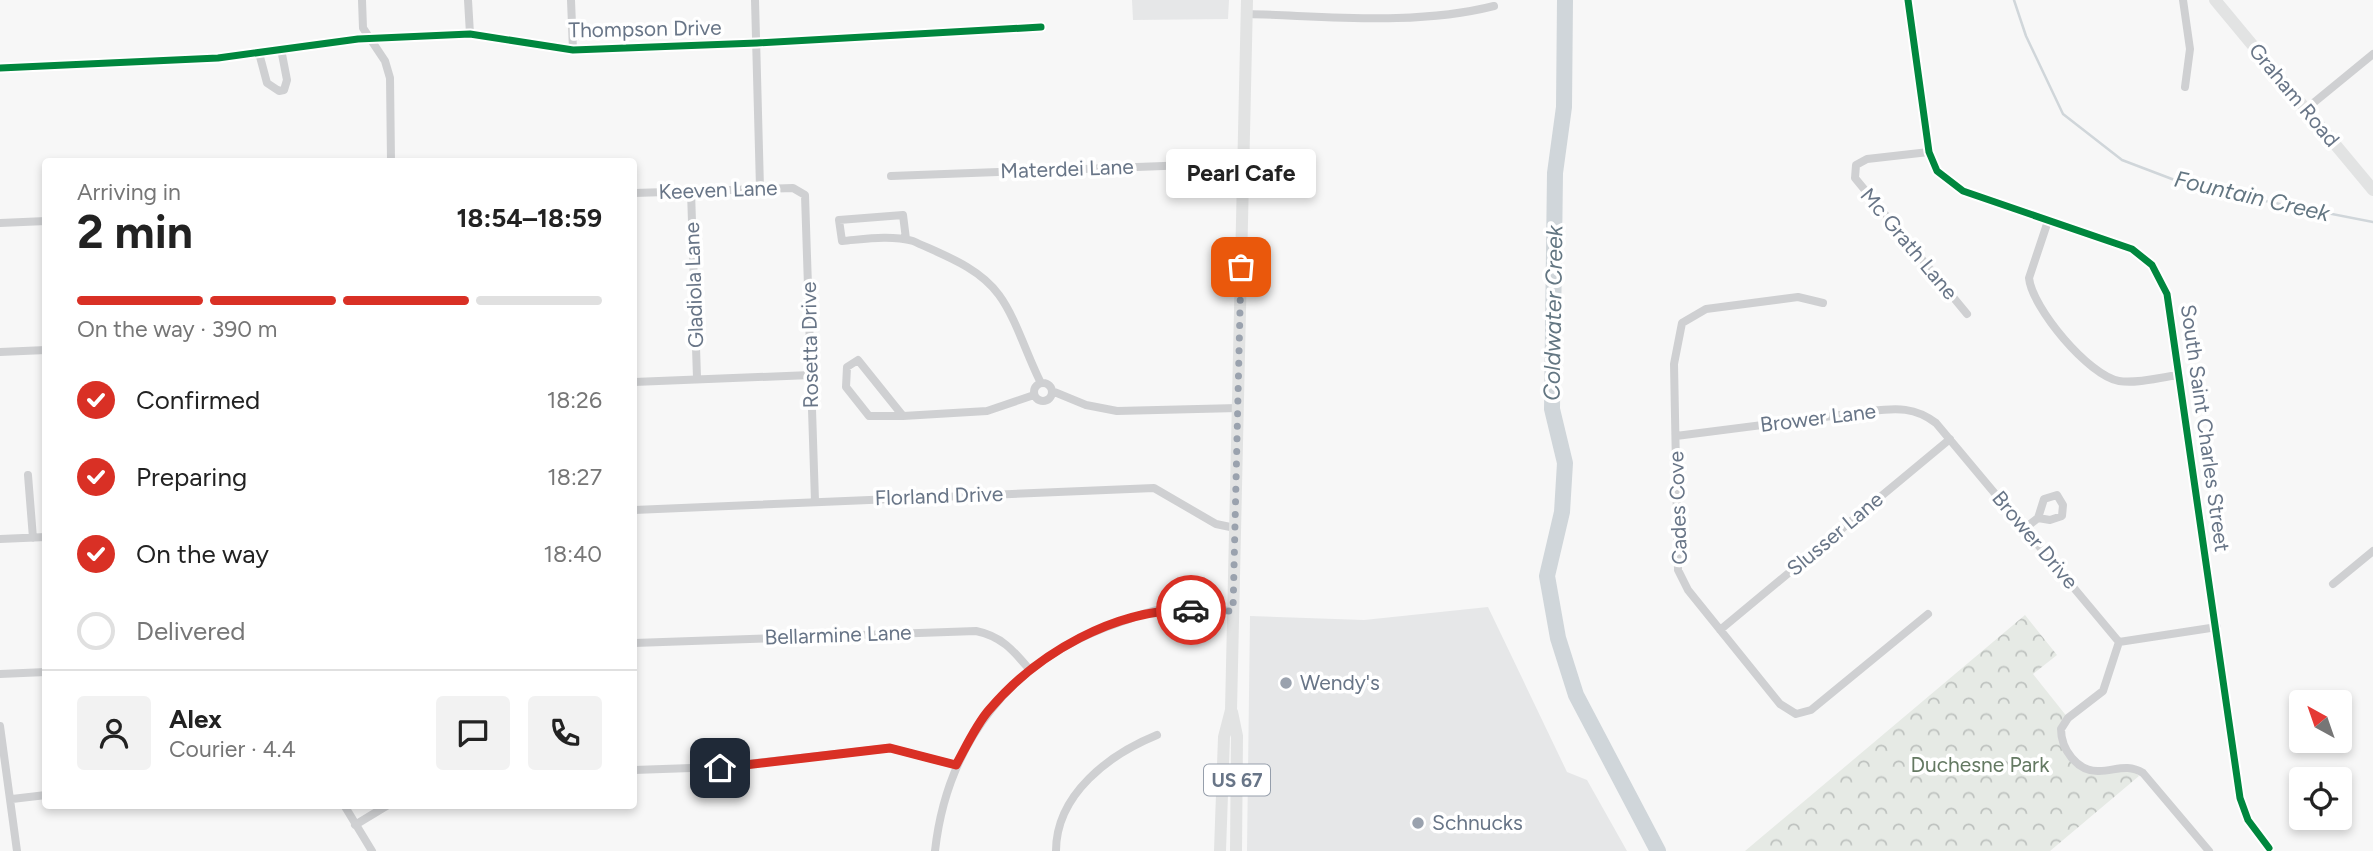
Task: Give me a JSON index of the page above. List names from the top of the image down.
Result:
{
  "streets": {
    "main road": ["Graham Road", "US 67"],
    "street": [
      "Thompson Drive",
      "Materdei Lane",
      "Keeven Lane",
      "Mc Grath Lane",
      "Gladiola Lane",
      "Rosetta Drive",
      "Brower Lane",
      "South Saint Charles Street",
      "Florland Drive",
      "Cades Cove",
      "Slusser Lane",
      "Brower Drive",
      "Bellarmine Lane"
    ]
  },
  "crossings": [
    ["Materdei Lane", "US 67"],
    ["Keeven Lane", "Gladiola Lane"],
    ["Keeven Lane", "Rosetta Drive"],
    ["Mc Grath Lane", "South Saint Charles Street"],
    ["Rosetta Drive", "Florland Drive"],
    ["Brower Lane", "Cades Cove"],
    ["Brower Lane", "Slusser Lane"],
    ["Brower Lane", "Brower Drive"],
    ["Florland Drive", "US 67"],
    ["Cades Cove", "Slusser Lane"],
    ["Slusser Lane", "Brower Drive"]
  ],
  "water": ["Fountain Creek", "Coldwater Creek"],
  "parks": ["Duchesne Park"],
  "places": ["Pearl Cafe", "Wendy's", "Schnucks"],
  "north": "top left",
  "page": {
    "bubble": "Pearl Cafe",
    "heading": ["2 min", "Arriving in", "18:54–18:59"],
    "panel": ["Alex", "Courier · 4.4"],
    "bar": "On the way · 390 m",
    "list": [
      ["Confirmed", "18:26"],
      ["Preparing", "18:27"],
      ["On the way", "18:40"],
      "Delivered"
    ]
  }
}
